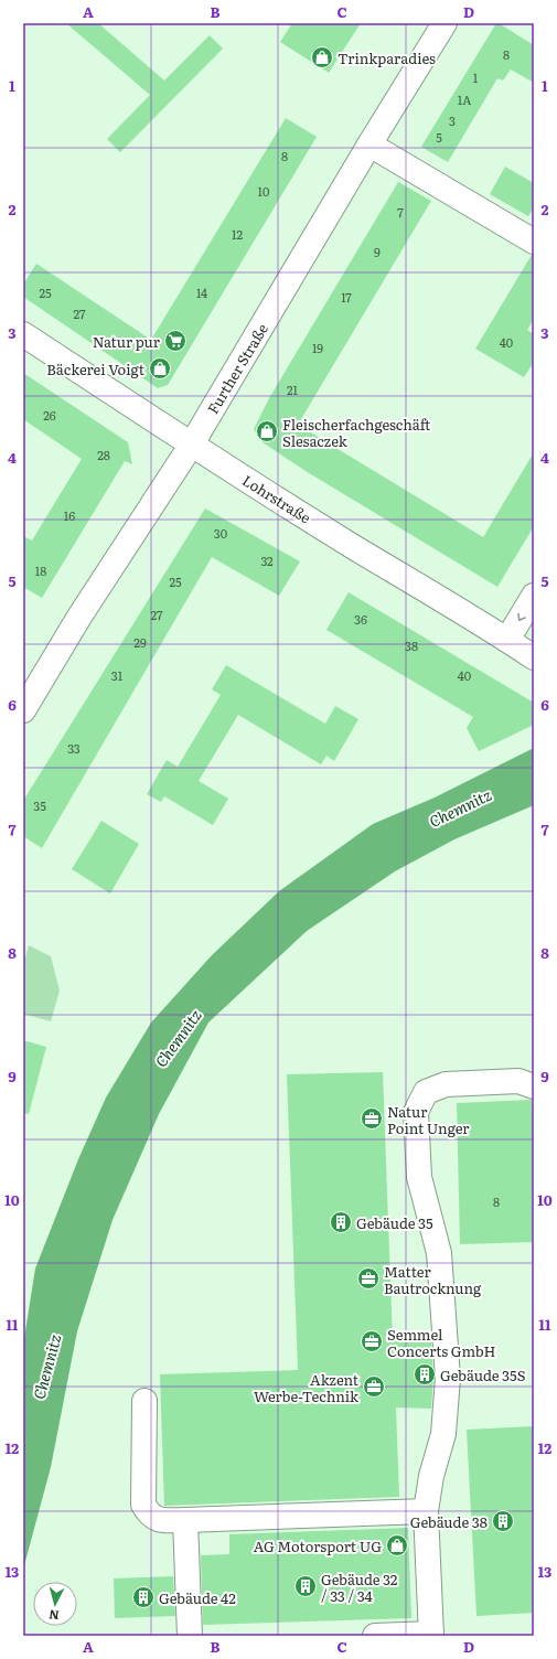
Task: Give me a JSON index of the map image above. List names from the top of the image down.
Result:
{
  "streets": {
    "street": ["Further Straße", "Lohrstraße"]
  },
  "crossings": [
    ["Further Straße", "Lohrstraße"]
  ],
  "water": ["Chemnitz"],
  "places": {
    "shop": [
      "Trinkparadies",
      "Bäckerei Voigt",
      "Fleischerfachgeschäft Slesaczek",
      "AG Motorsport UG"
    ],
    "supermarket": ["Natur pur"],
    "office": [
      "Natur Point Unger",
      "Matter Bautrocknung",
      "Semmel Concerts GmbH",
      "Akzent Werbe-Technik"
    ],
    "building": [
      "Gebäude 35",
      "Gebäude 35S",
      "Gebäude 38",
      "Gebäude 32 / 33 / 34",
      "Gebäude 42"
    ]
  },
  "house_numbers": [
    "8",
    "1",
    "1A",
    "3",
    "5",
    "8",
    "10",
    "7",
    "12",
    "9",
    "25",
    "14",
    "17",
    "27",
    "40",
    "19",
    "21",
    "26",
    "28",
    "16",
    "30",
    "32",
    "18",
    "25",
    "27",
    "36",
    "29",
    "38",
    "31",
    "40",
    "33",
    "35",
    "8"
  ],
  "north": "bottom",
  "grid": {
    "columns": [
      "A",
      "B",
      "C",
      "D"
    ],
    "rows": [
      "1",
      "2",
      "3",
      "4",
      "5",
      "6",
      "7",
      "8",
      "9",
      "10",
      "11",
      "12",
      "13"
    ]
  }
}
